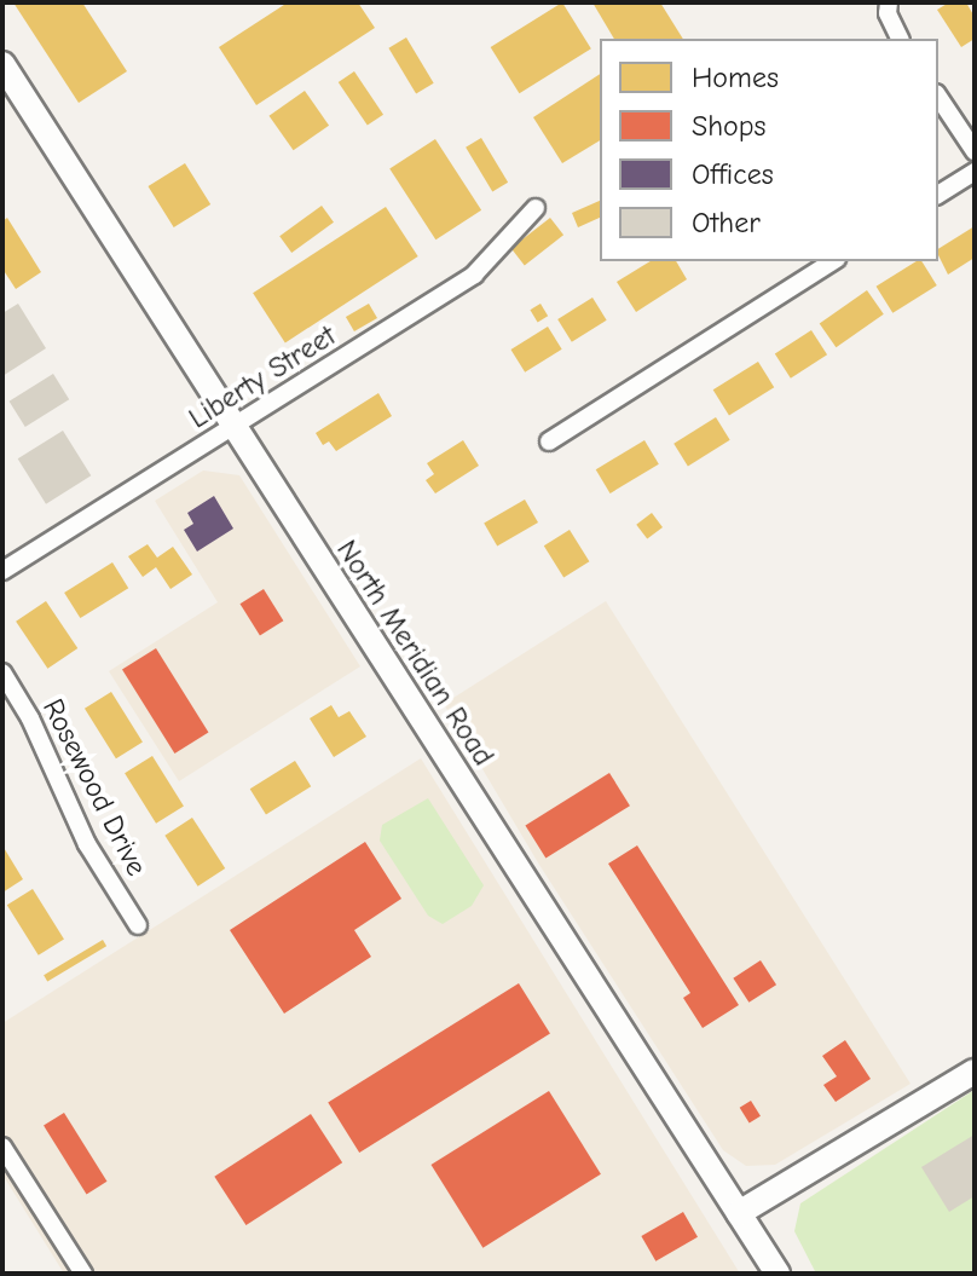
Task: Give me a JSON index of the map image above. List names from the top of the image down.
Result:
{
  "streets": {
    "main road": ["North Meridian Road"],
    "street": ["Liberty Street", "Rosewood Drive"]
  },
  "crossings": [
    ["Liberty Street", "North Meridian Road"]
  ],
  "legend": [
    "Homes",
    "Shops",
    "Offices",
    "Other"
  ]
}
